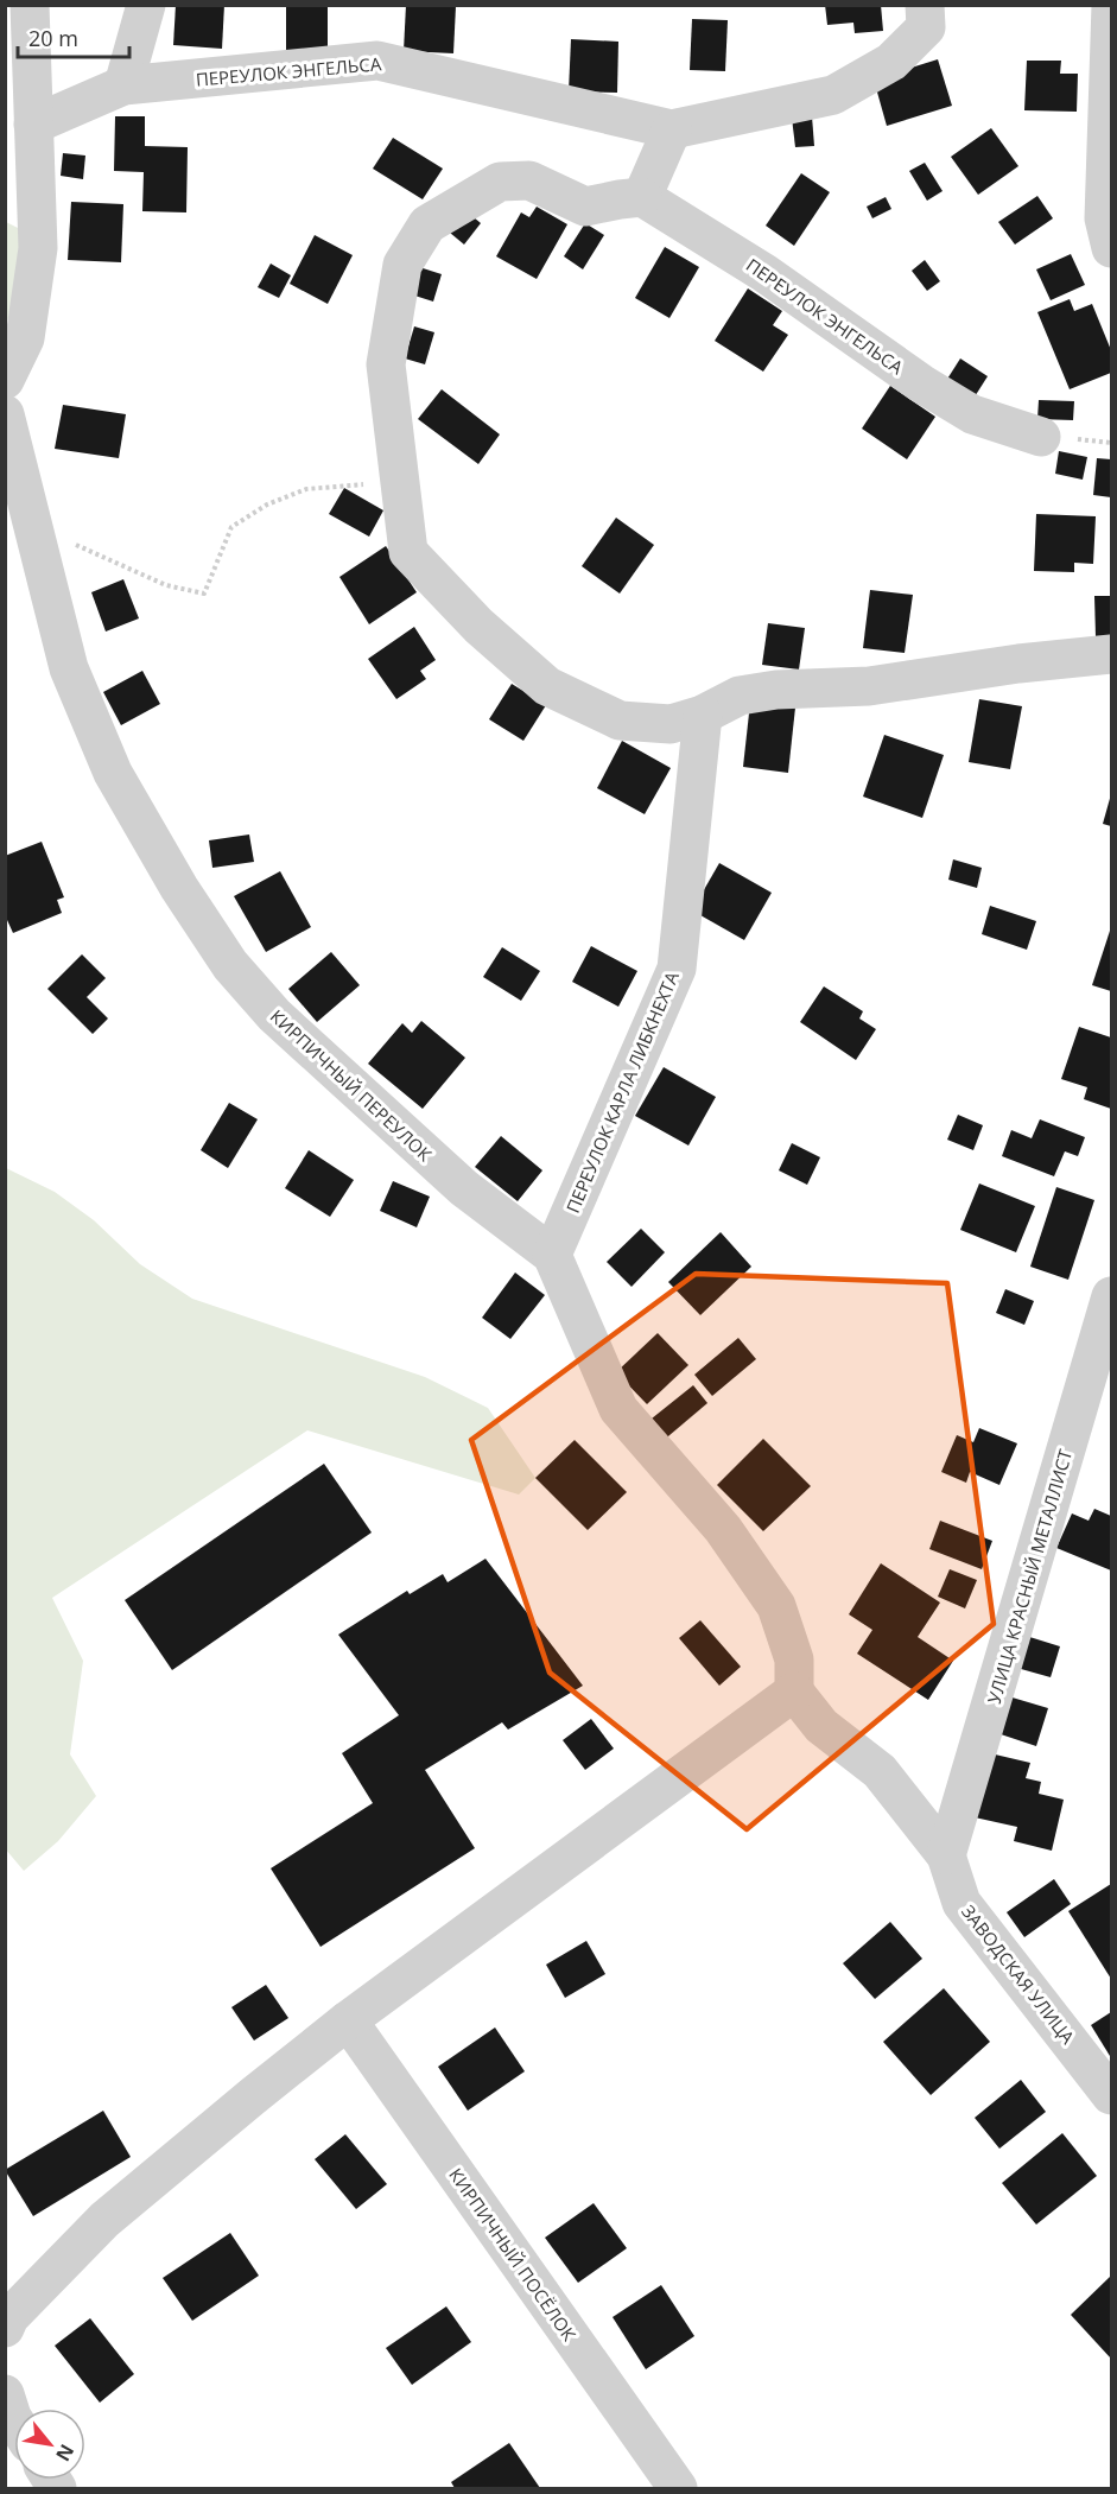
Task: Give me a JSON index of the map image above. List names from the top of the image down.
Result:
{
  "streets": {
    "street": [
      "ПЕРЕУЛОК ЭНГЕЛЬСА",
      "КИРПИЧНЫЙ ПЕРЕУЛОК",
      "ПЕРЕУЛОК КАРЛА ЛИБКНЕХТА",
      "УЛИЦА КРАСНЫЙ МЕТАЛЛИСТ",
      "ЗАВОДСКАЯ УЛИЦА",
      "КИРПИЧНЫЙ ПОСЁЛОК"
    ]
  },
  "crossings": [
    ["КИРПИЧНЫЙ ПЕРЕУЛОК", "ПЕРЕУЛОК КАРЛА ЛИБКНЕХТА"],
    ["КИРПИЧНЫЙ ПЕРЕУЛОК", "ЗАВОДСКАЯ УЛИЦА"],
    ["УЛИЦА КРАСНЫЙ МЕТАЛЛИСТ", "ЗАВОДСКАЯ УЛИЦА"]
  ],
  "scale_bar": "20 m",
  "north": "bottom right"
}
